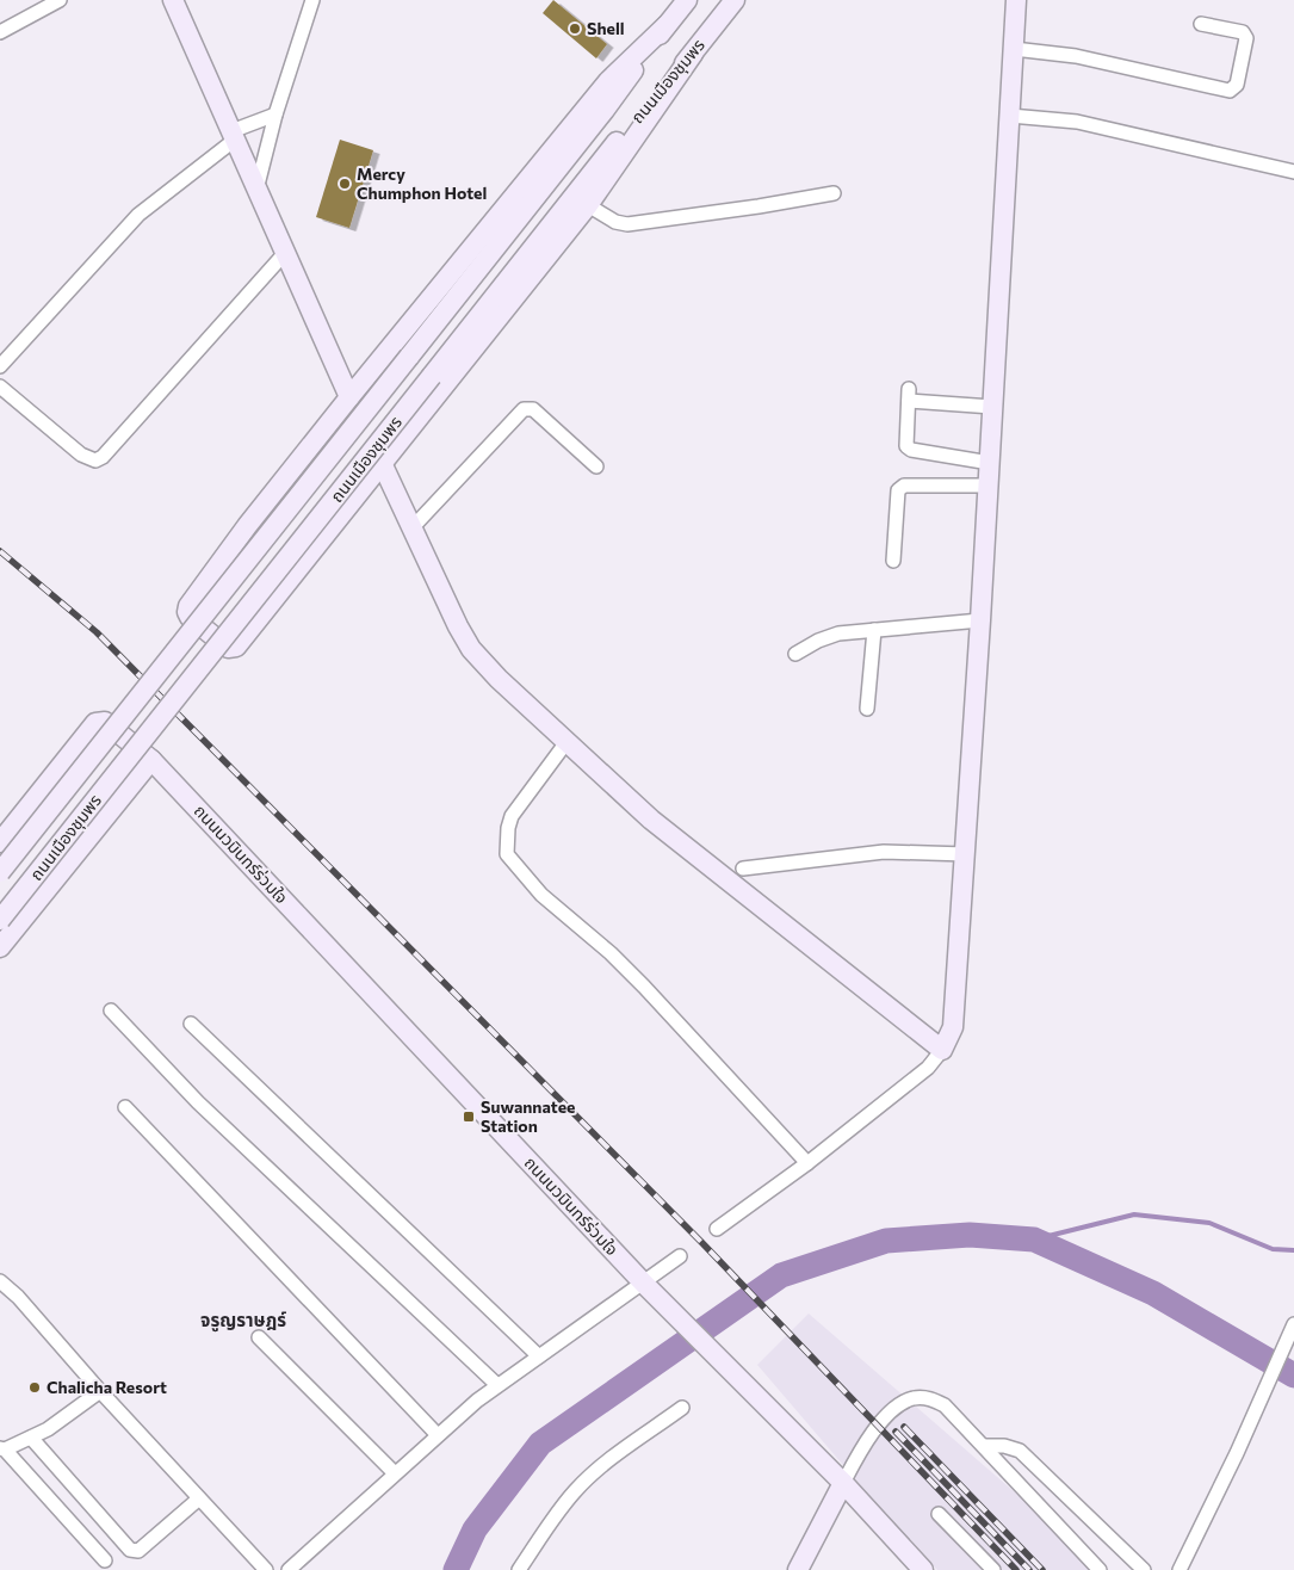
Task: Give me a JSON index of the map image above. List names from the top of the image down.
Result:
{
  "streets": {
    "street": ["ถนนเมืองชุมพร", "ถนนนวมินทร์ร่วมใจ"]
  },
  "districts": ["จรูญราษฎร์"],
  "places": {
    "other": ["Shell", "Mercy Chumphon Hotel", "Chalicha Resort"],
    "transit": ["Suwannatee Station"]
  }
}
